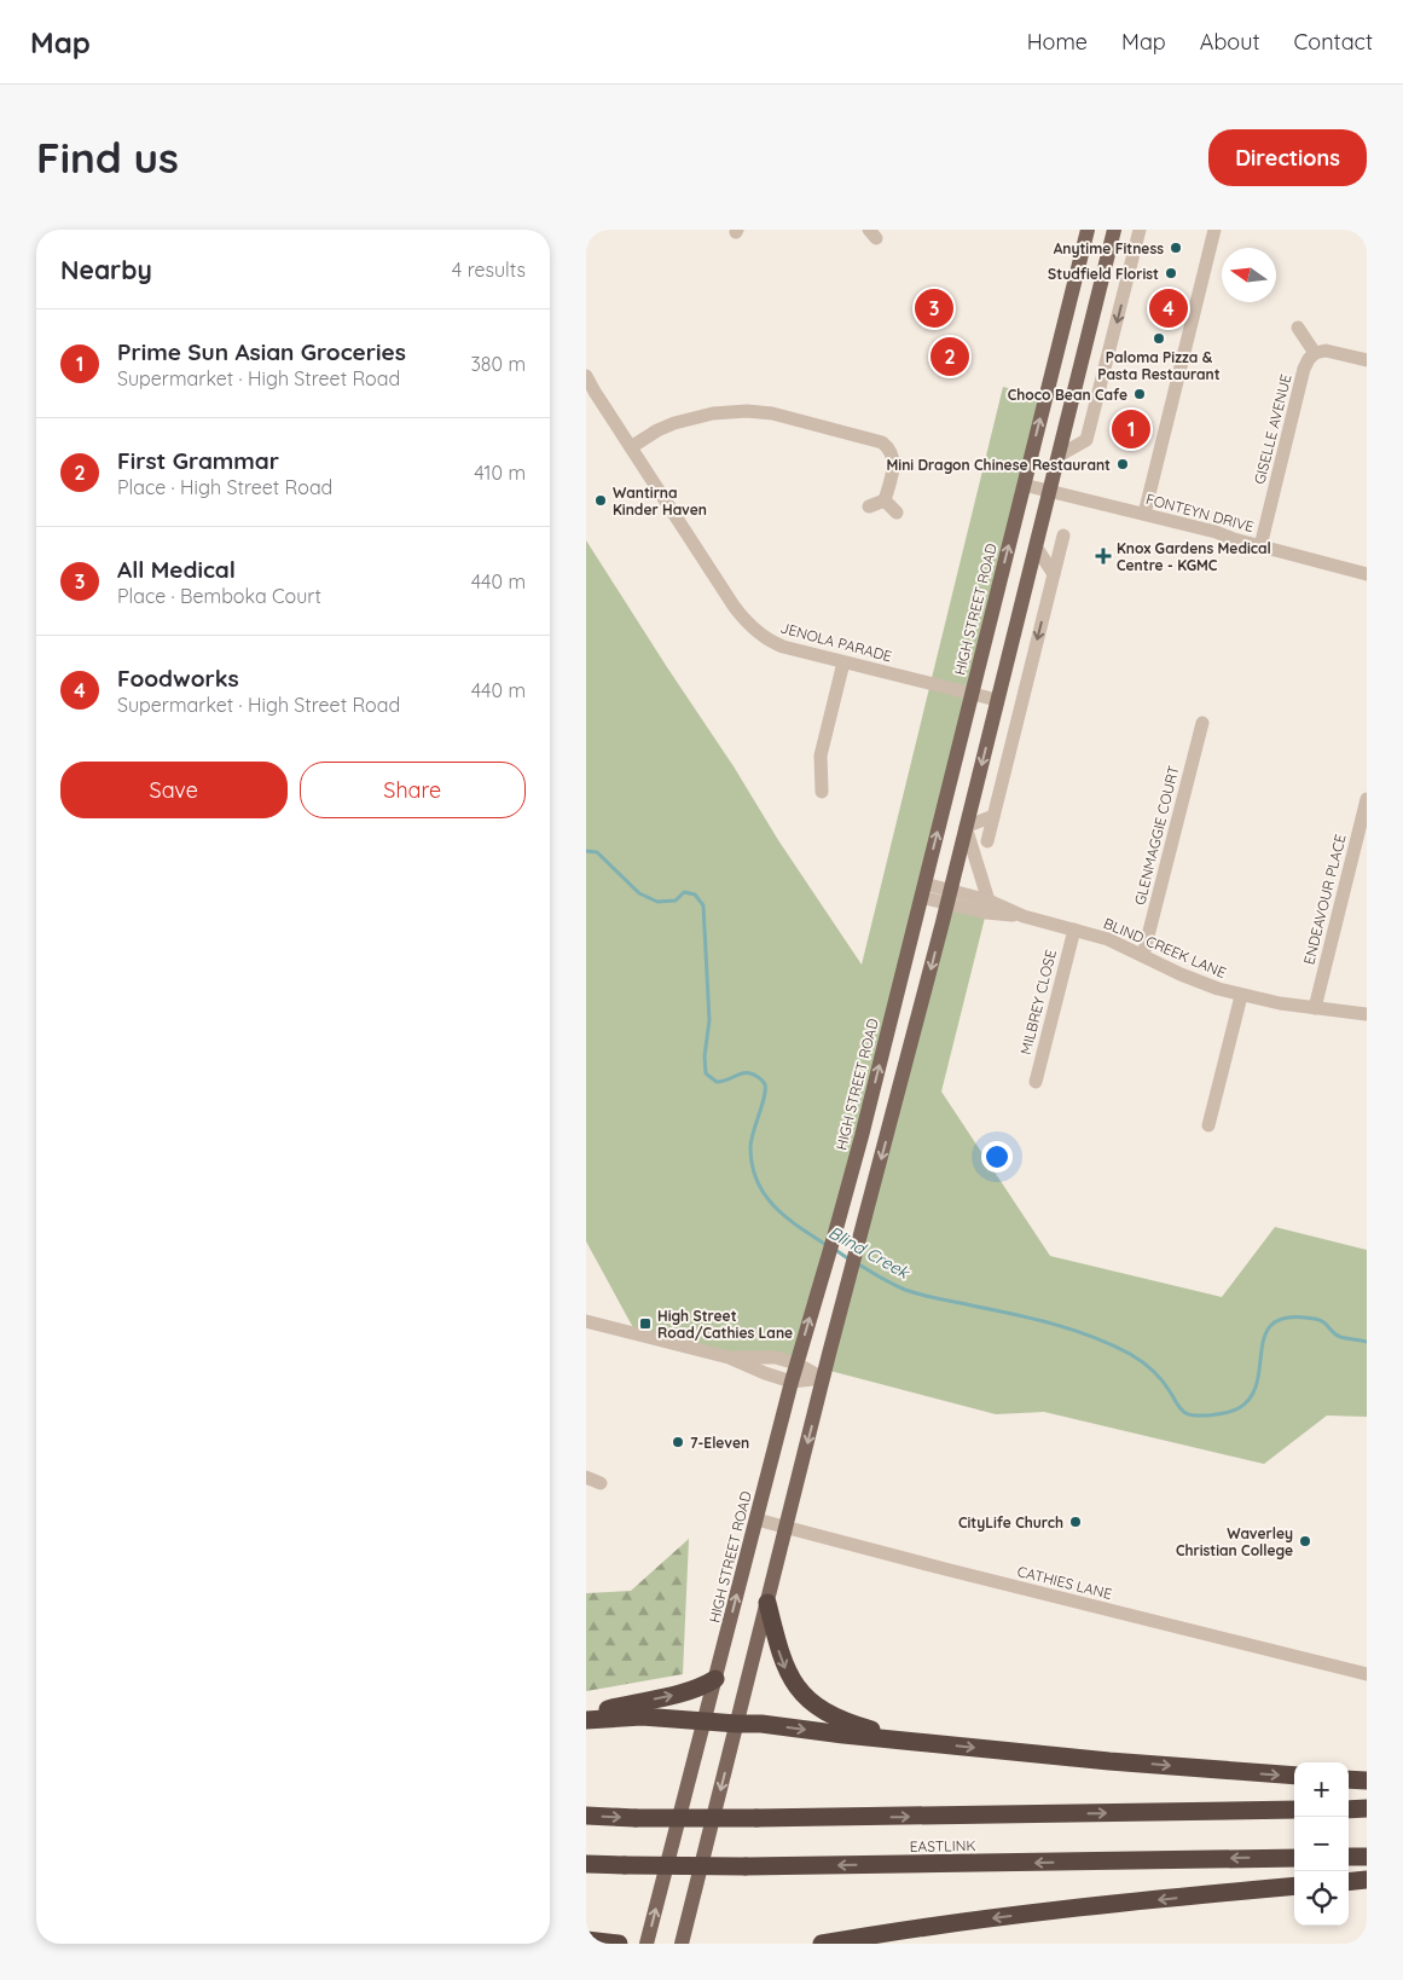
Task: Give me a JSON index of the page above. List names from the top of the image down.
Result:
{
  "streets": {
    "highway": ["EASTLINK"],
    "main road": ["HIGH STREET ROAD"],
    "street": [
      "GISELLE AVENUE",
      "FONTEYN DRIVE",
      "JENOLA PARADE",
      "GLENMAGGIE COURT",
      "ENDEAVOUR PLACE",
      "BLIND CREEK LANE",
      "MILBREY CLOSE",
      "CATHIES LANE"
    ]
  },
  "crossings": [
    ["GISELLE AVENUE", "FONTEYN DRIVE"],
    ["FONTEYN DRIVE", "HIGH STREET ROAD"],
    ["HIGH STREET ROAD", "JENOLA PARADE"],
    ["HIGH STREET ROAD", "BLIND CREEK LANE"],
    ["HIGH STREET ROAD", "CATHIES LANE"],
    ["GLENMAGGIE COURT", "BLIND CREEK LANE"],
    ["ENDEAVOUR PLACE", "BLIND CREEK LANE"],
    ["BLIND CREEK LANE", "MILBREY CLOSE"]
  ],
  "water": ["Blind Creek"],
  "places": {
    "other": [
      "Anytime Fitness",
      "Studfield Florist",
      "Paloma Pizza & Pasta Restaurant",
      "Choco Bean Cafe",
      "Mini Dragon Chinese Restaurant",
      "Wantirna Kinder Haven",
      "7-Eleven",
      "CityLife Church",
      "Waverley Christian College"
    ],
    "health": ["Knox Gardens Medical Centre - KGMC"],
    "transit": ["High Street Road/Cathies Lane"]
  },
  "north": "left",
  "page": {
    "header": "Map",
    "nav": [
      "Home",
      "Map",
      "About",
      "Contact"
    ],
    "buttons": [
      "Directions",
      ["Save", "Share"]
    ],
    "title": "Find us",
    "heading": ["Nearby", "4 results"],
    "pins": [
      "3",
      "4",
      "2",
      "1"
    ],
    "list": [
      {
        "mark": "1",
        "name": "Prime Sun Asian Groceries",
        "note": "Supermarket · High Street Road",
        "value": "380 m"
      },
      {
        "mark": "2",
        "name": "First Grammar",
        "note": "Place · High Street Road",
        "value": "410 m"
      },
      {
        "mark": "3",
        "name": "All Medical",
        "note": "Place · Bemboka Court",
        "value": "440 m"
      },
      {
        "mark": "4",
        "name": "Foodworks",
        "note": "Supermarket · High Street Road",
        "value": "440 m"
      }
    ],
    "map_buttons": ["+", "−"]
  }
}
